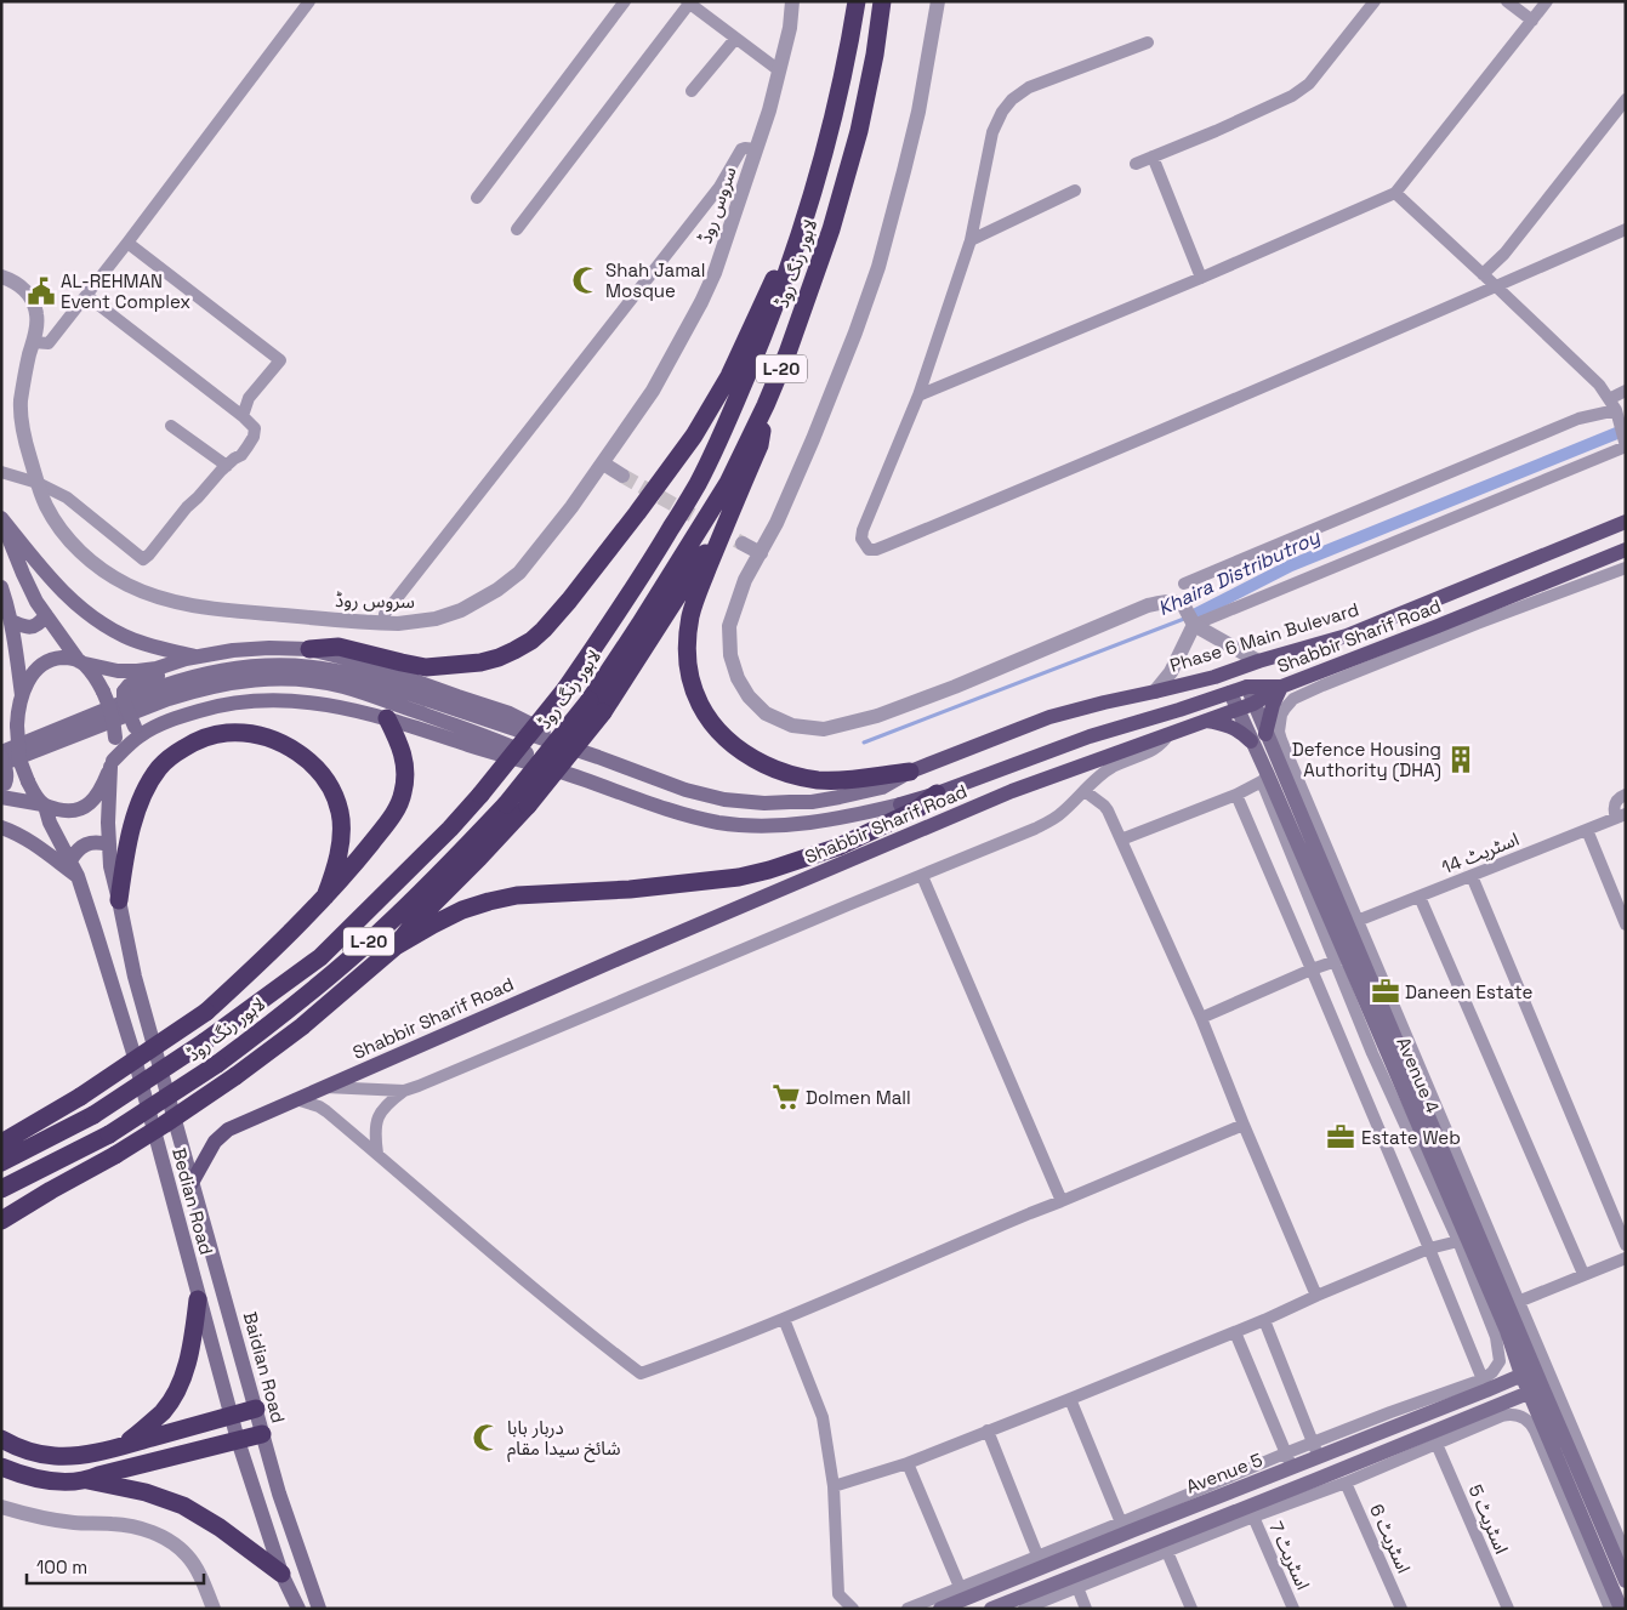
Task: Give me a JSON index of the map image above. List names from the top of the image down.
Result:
{
  "streets": {
    "highway": ["لاہور رنگ روڈ", "L-20"],
    "main road": [
      "Shabbir Sharif Road",
      "Phase 6 Main Bulevard",
      "Avenue 4",
      "Bedian Road",
      "Baidian Road",
      "Avenue 5"
    ],
    "street": [
      "سروس روڈ",
      "اسٹریٹ 14",
      "اسٹریٹ 5",
      "اسٹریٹ 6",
      "اسٹریٹ 7"
    ]
  },
  "crossings": [
    ["Shabbir Sharif Road", "Avenue 4"],
    ["Shabbir Sharif Road", "Baidian Road"],
    ["اسٹریٹ 14", "Avenue 4"],
    ["Avenue 4", "Avenue 5"],
    ["Bedian Road", "Baidian Road"]
  ],
  "water": ["Khaira Distributroy"],
  "places": {
    "mosque": ["Shah Jamal Mosque", "دربار بابا شائخ سیدا مقام"],
    "public building": ["AL-REHMAN Event Complex"],
    "building": ["Defence Housing Authority (DHA)"],
    "office": ["Daneen Estate", "Estate Web"],
    "supermarket": ["Dolmen Mall"]
  },
  "scale_bar": "100 m"
}
